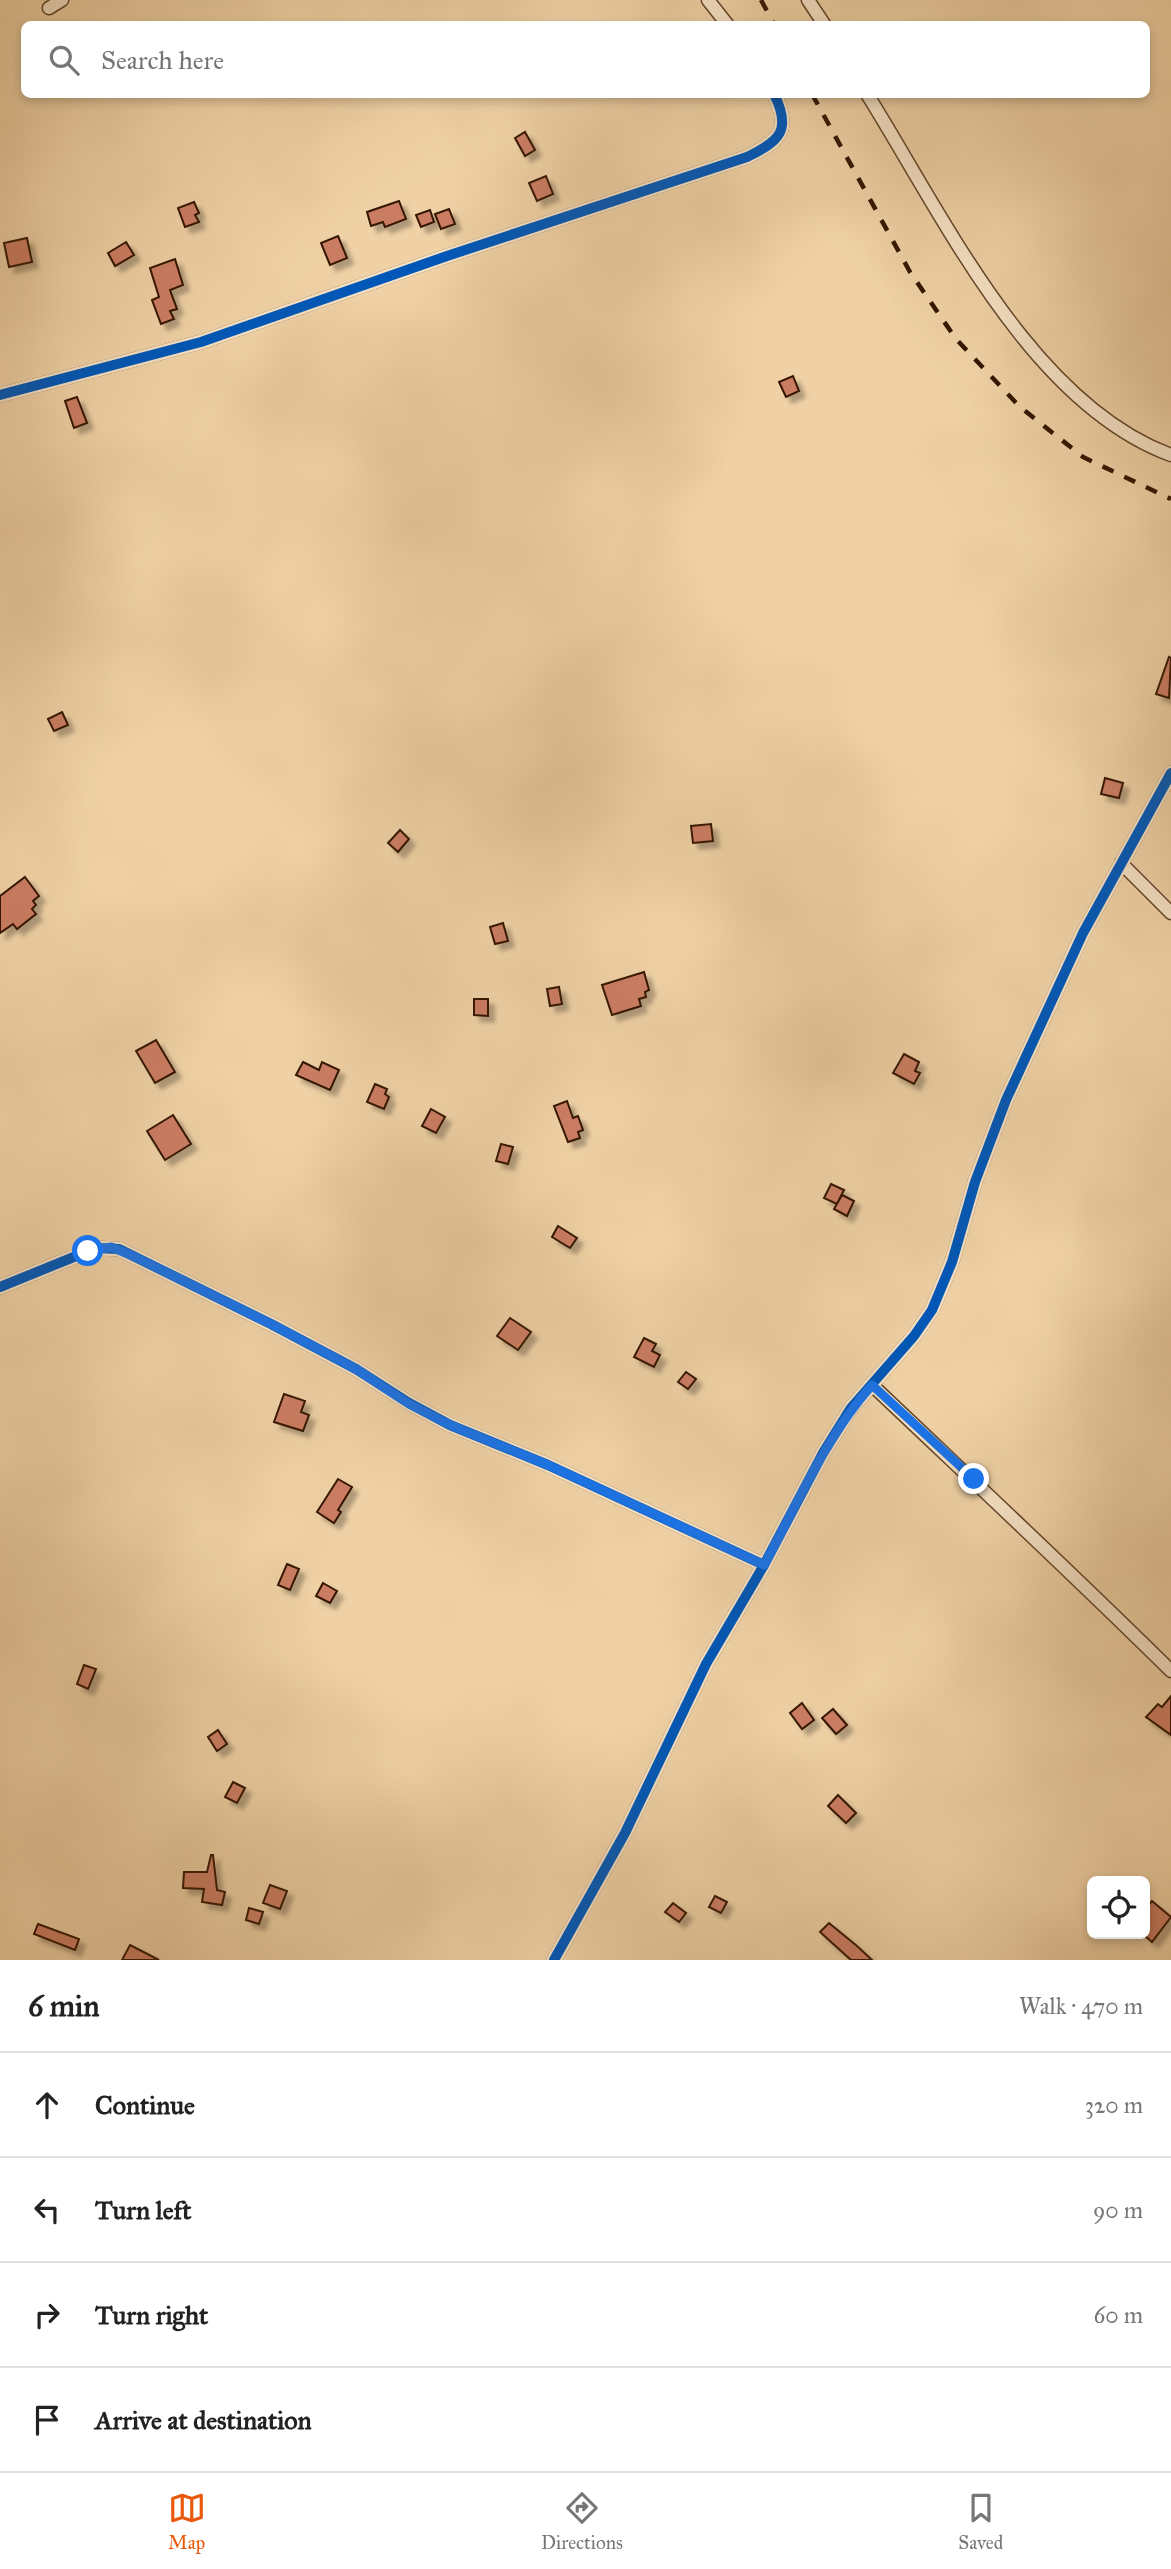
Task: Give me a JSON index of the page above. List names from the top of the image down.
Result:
{
  "page": {
    "search": "Search here",
    "heading": ["6 min", "Walk · 470 m"],
    "list": [
      ["Continue", "320 m"],
      ["Turn left", "90 m"],
      ["Turn right", "60 m"],
      "Arrive at destination"
    ],
    "nav": ["Map", "Directions", "Saved"]
  }
}
